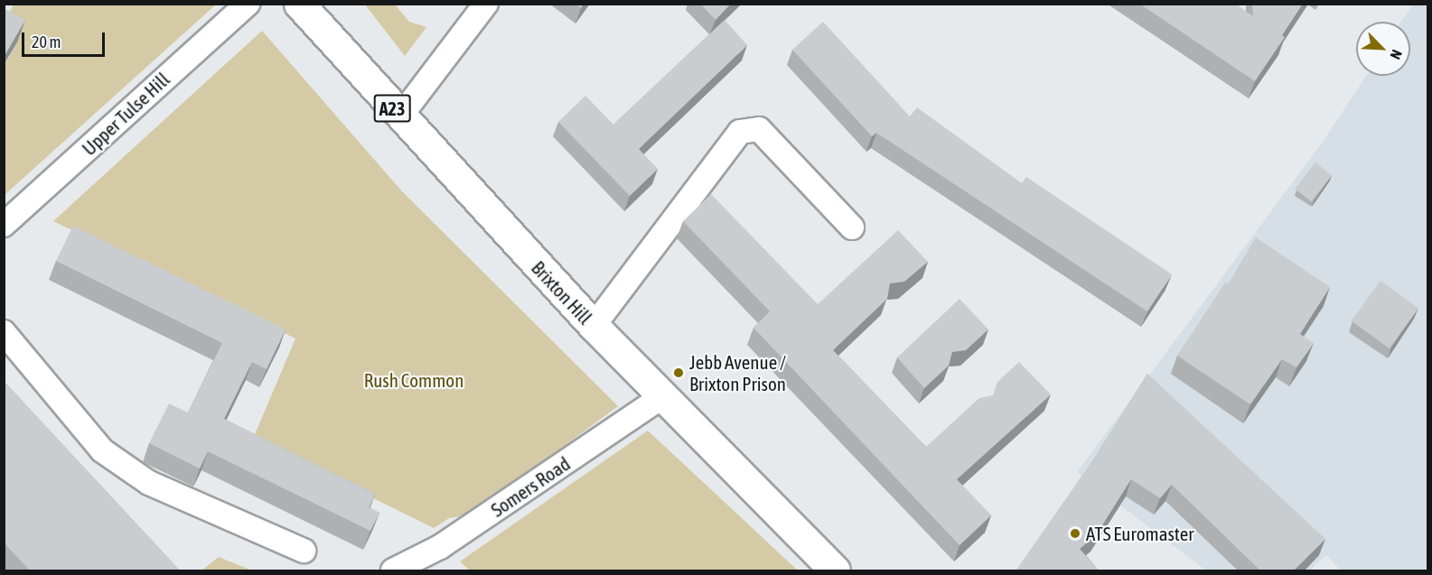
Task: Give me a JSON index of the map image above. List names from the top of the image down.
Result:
{
  "streets": {
    "highway": ["A23", "Brixton Hill"],
    "street": ["Upper Tulse Hill", "Somers Road"]
  },
  "crossings": [
    ["Brixton Hill", "Somers Road"]
  ],
  "parks": ["Rush Common"],
  "places": ["Jebb Avenue / Brixton Prison", "ATS Euromaster"],
  "scale_bar": "20 m",
  "north": "bottom right"
}
